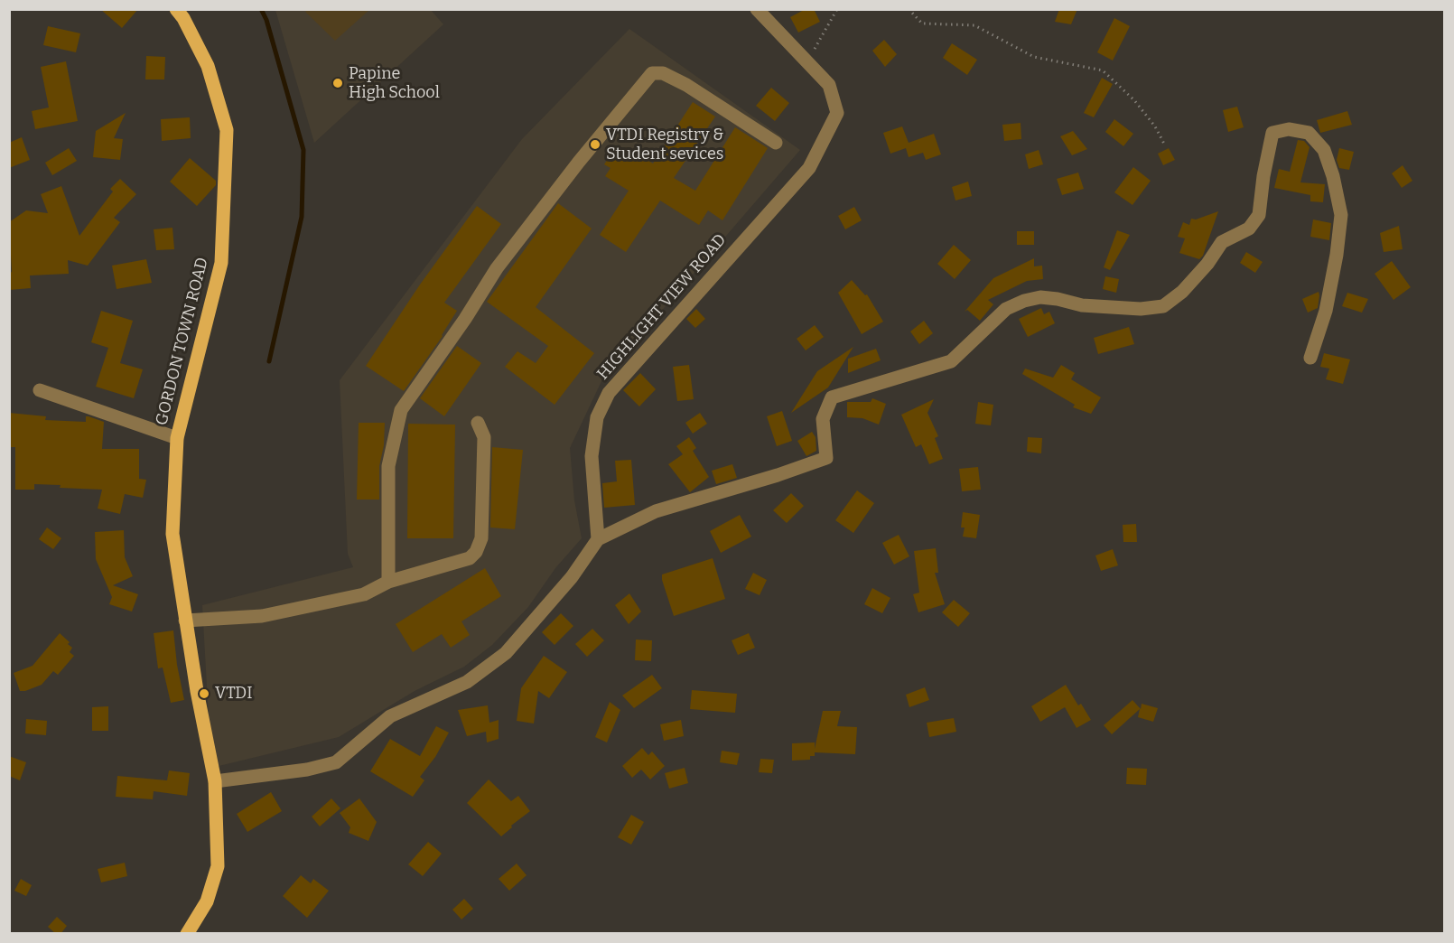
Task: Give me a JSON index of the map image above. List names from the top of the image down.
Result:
{
  "streets": {
    "main road": ["GORDON TOWN ROAD"],
    "street": ["HIGHLIGHT VIEW ROAD"]
  },
  "places": ["Papine High School", "VTDI Registry & Student sevices", "VTDI"]
}
